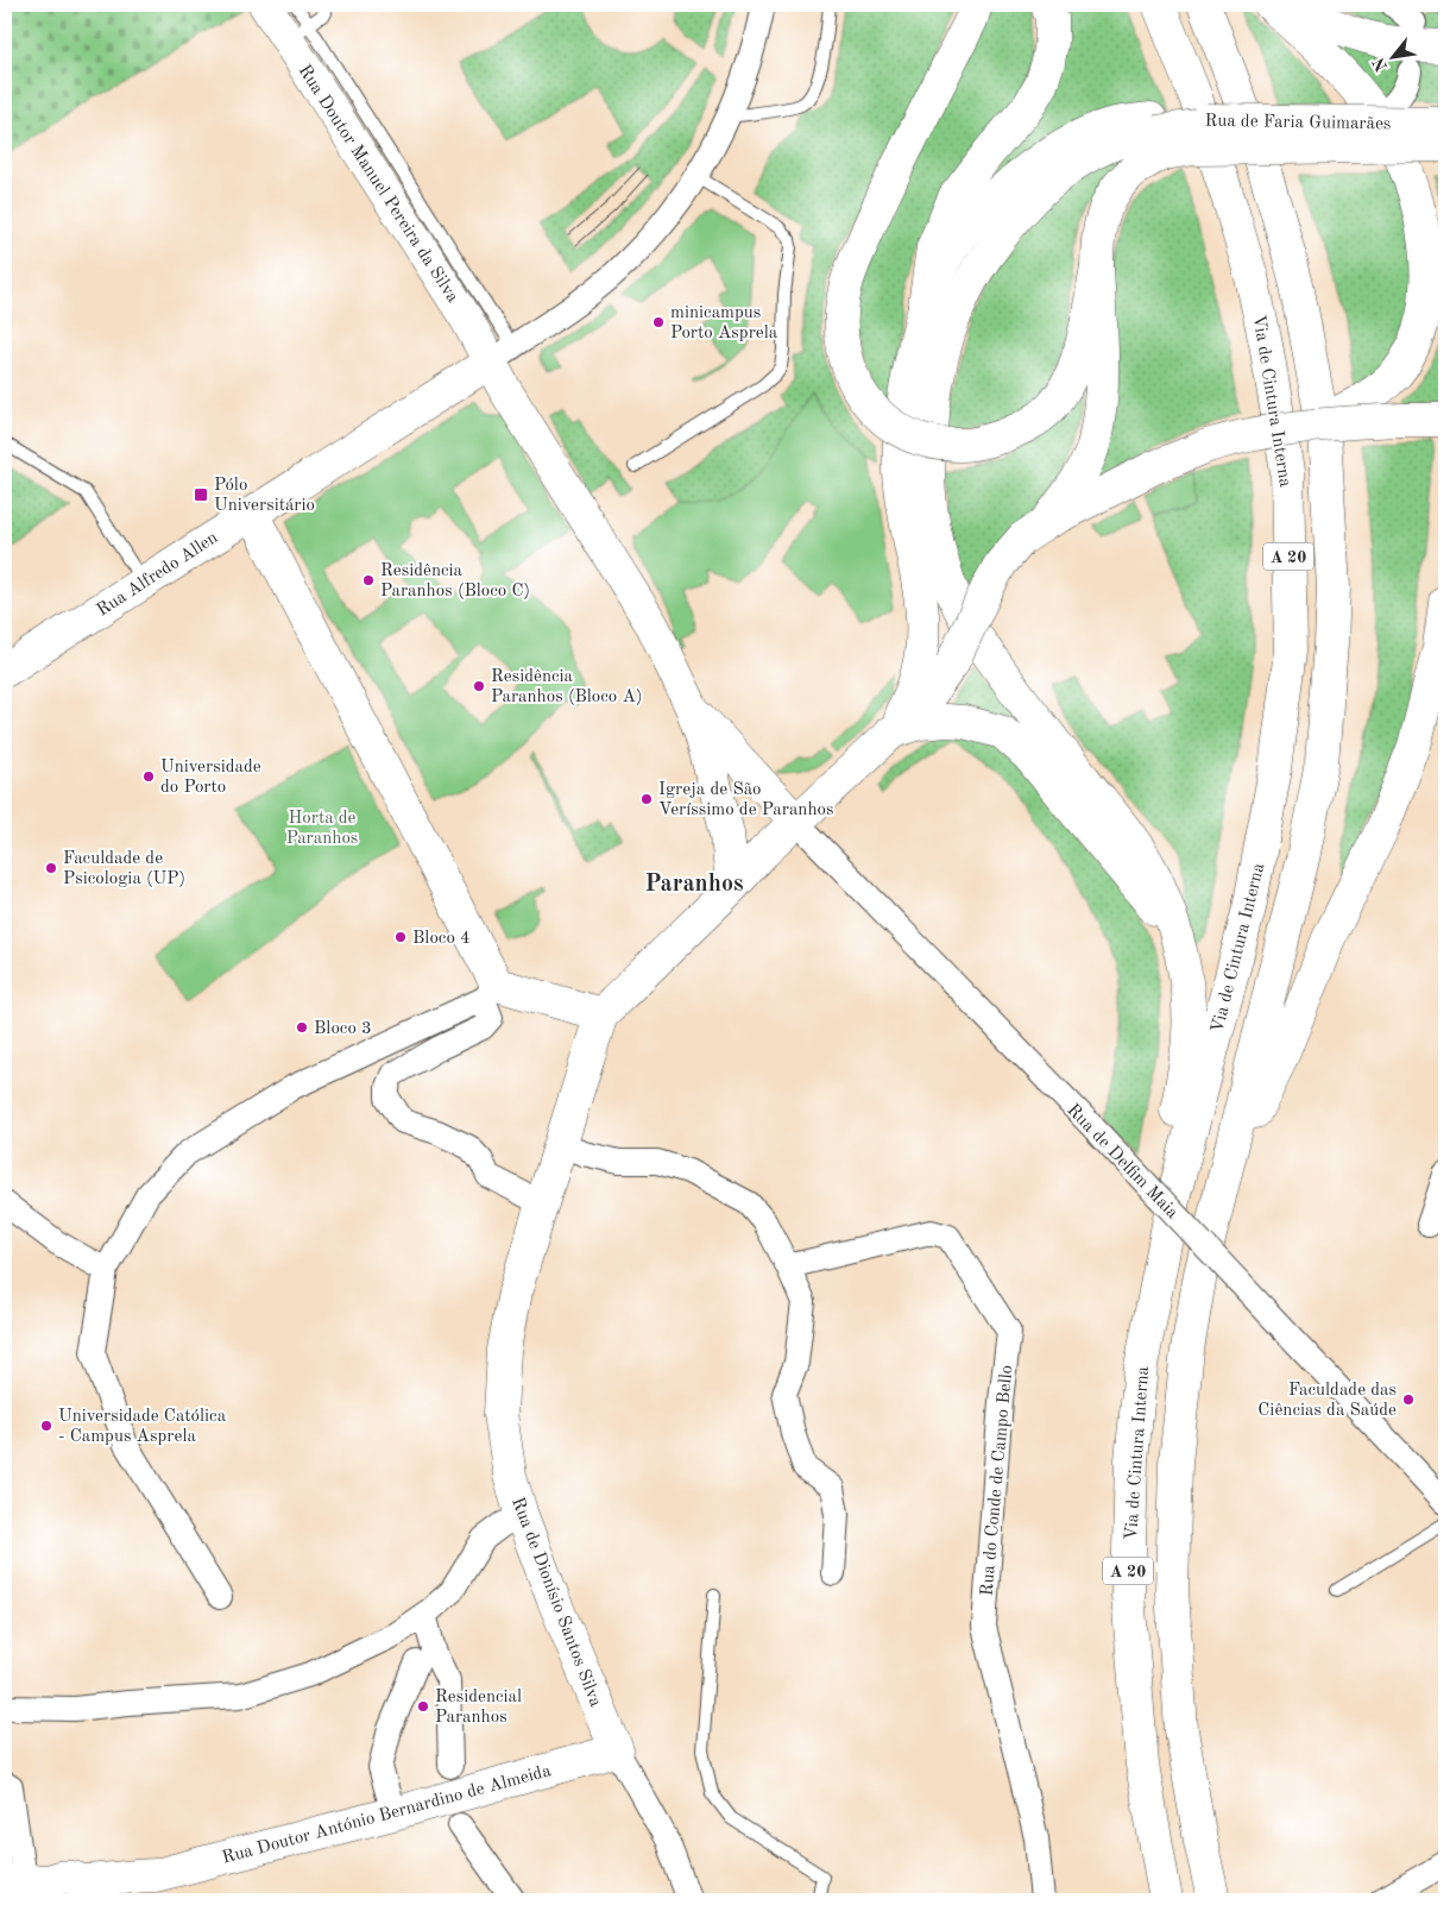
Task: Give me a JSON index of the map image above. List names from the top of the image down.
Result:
{
  "streets": {
    "main road": [
      "Rua de Faria Guimarães",
      "Rua Doutor Manuel Pereira da Silva",
      "Via de Cintura Interna",
      "A 20",
      "Rua Alfredo Allen",
      "Rua de Dionísio Santos Silva",
      "Rua Doutor António Bernardino de Almeida"
    ],
    "street": ["Rua de Delfim Maia", "Rua do Conde de Campo Bello"]
  },
  "crossings": [
    ["Rua Doutor Manuel Pereira da Silva", "Rua Alfredo Allen"],
    ["Rua de Dionísio Santos Silva", "Rua Doutor António Bernardino de Almeida"]
  ],
  "districts": ["Paranhos"],
  "parks": ["Horta de Paranhos"],
  "places": {
    "other": [
      "minicampus Porto Asprela",
      "Residência Paranhos (Bloco C)",
      "Residência Paranhos (Bloco A)",
      "Universidade do Porto",
      "Igreja de São Veríssimo de Paranhos",
      "Faculdade de Psicologia (UP)",
      "Bloco 4",
      "Bloco 3",
      "Faculdade das Ciências da Saúde",
      "Universidade Católica - Campus Asprela",
      "Residencial Paranhos"
    ],
    "transit": ["Pólo Universitário"]
  },
  "north": "bottom left"
}
